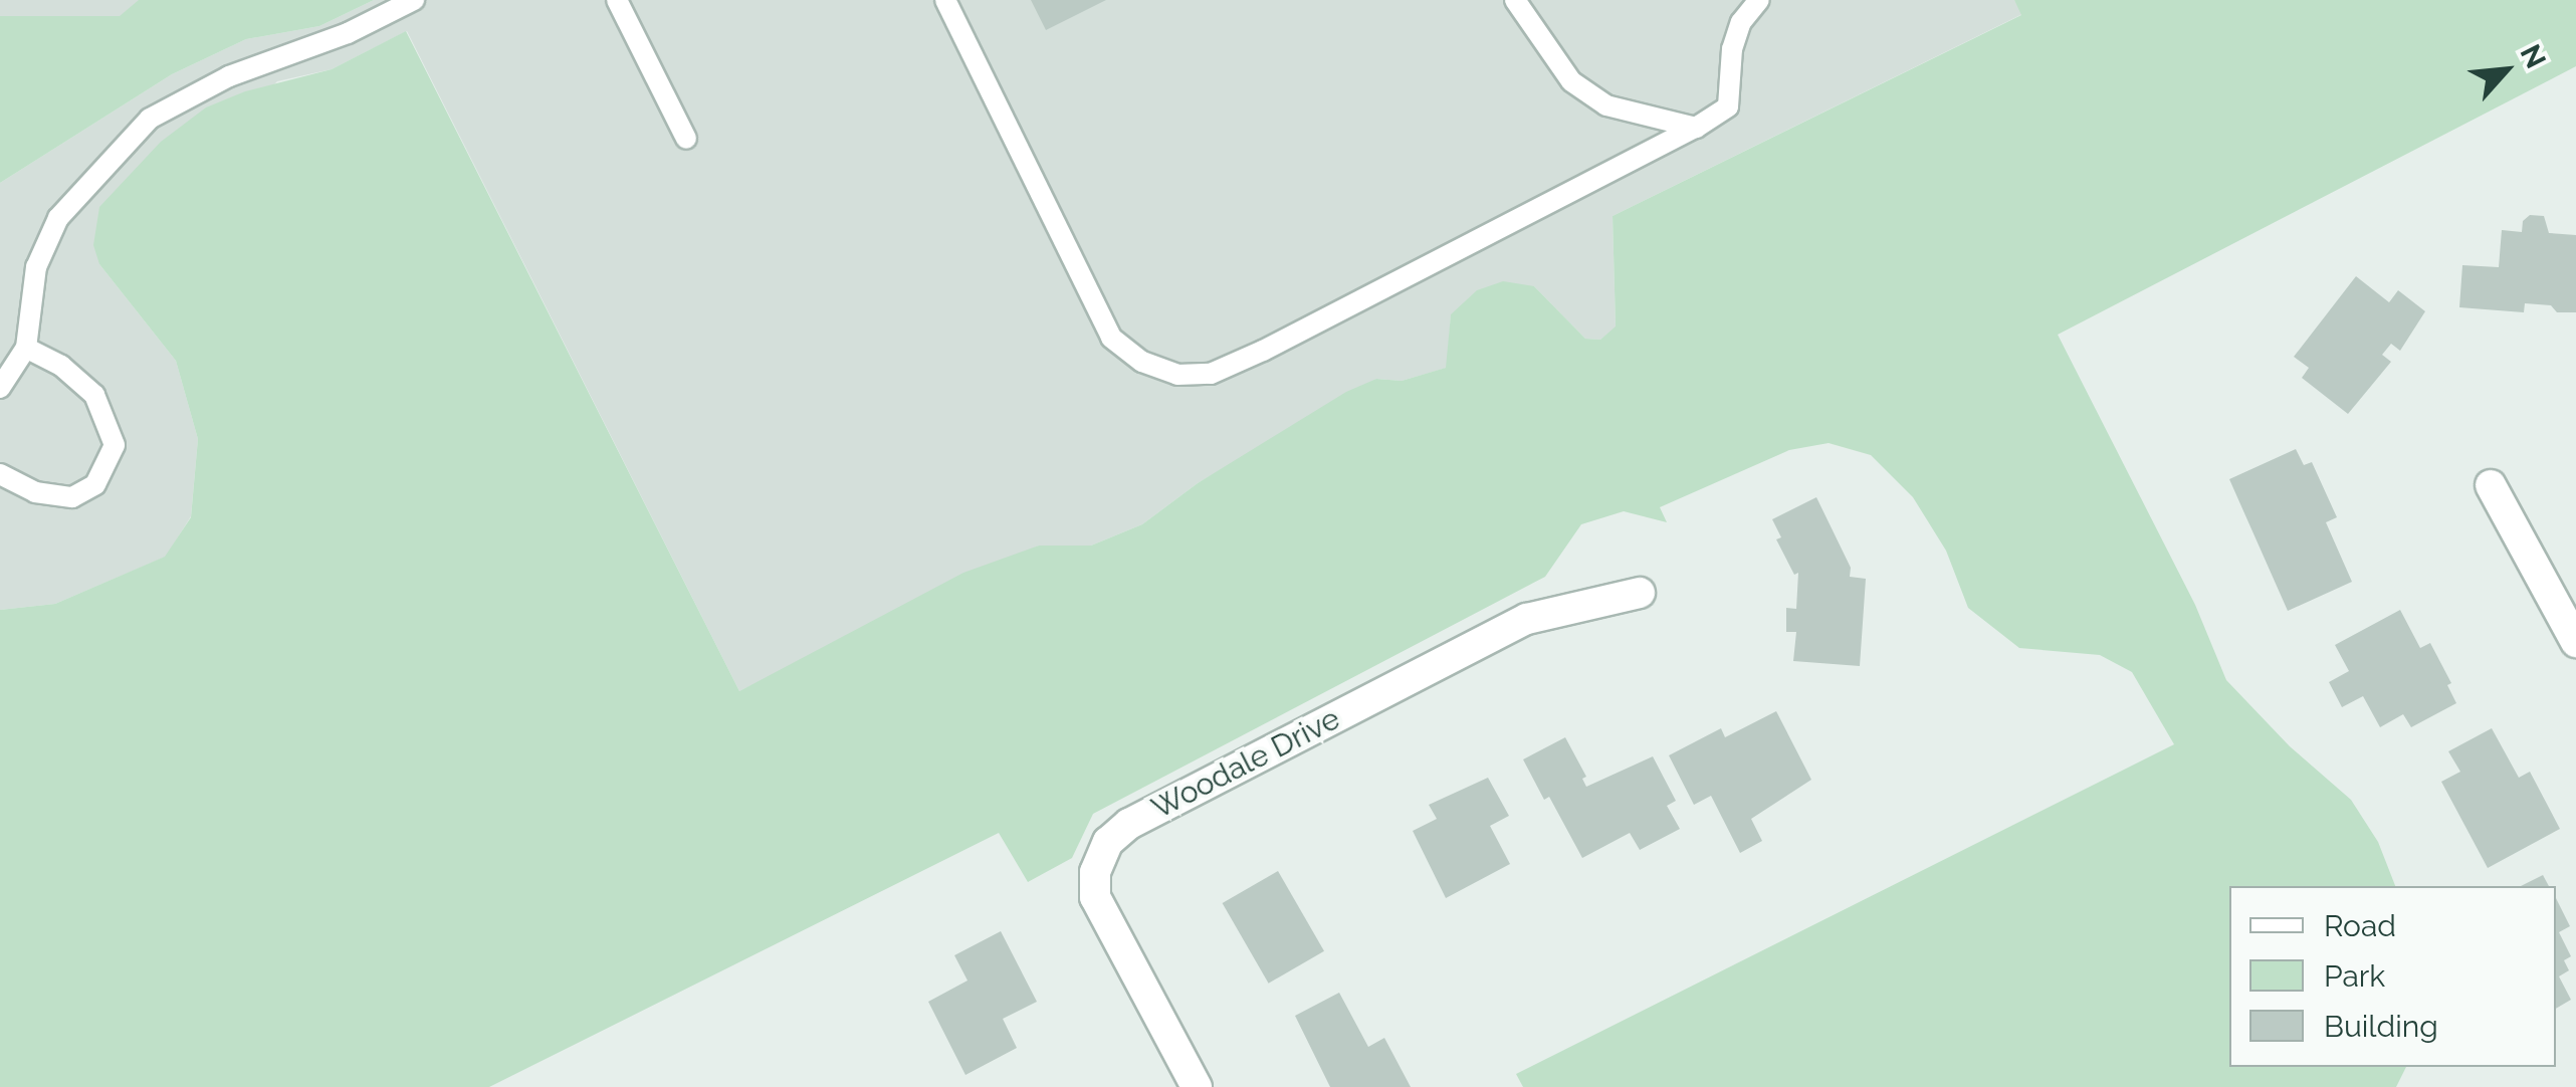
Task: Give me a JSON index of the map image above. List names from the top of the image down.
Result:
{
  "streets": {
    "street": ["Woodale Drive"]
  },
  "legend": ["Road", "Park", "Building"],
  "north": "top right"
}
